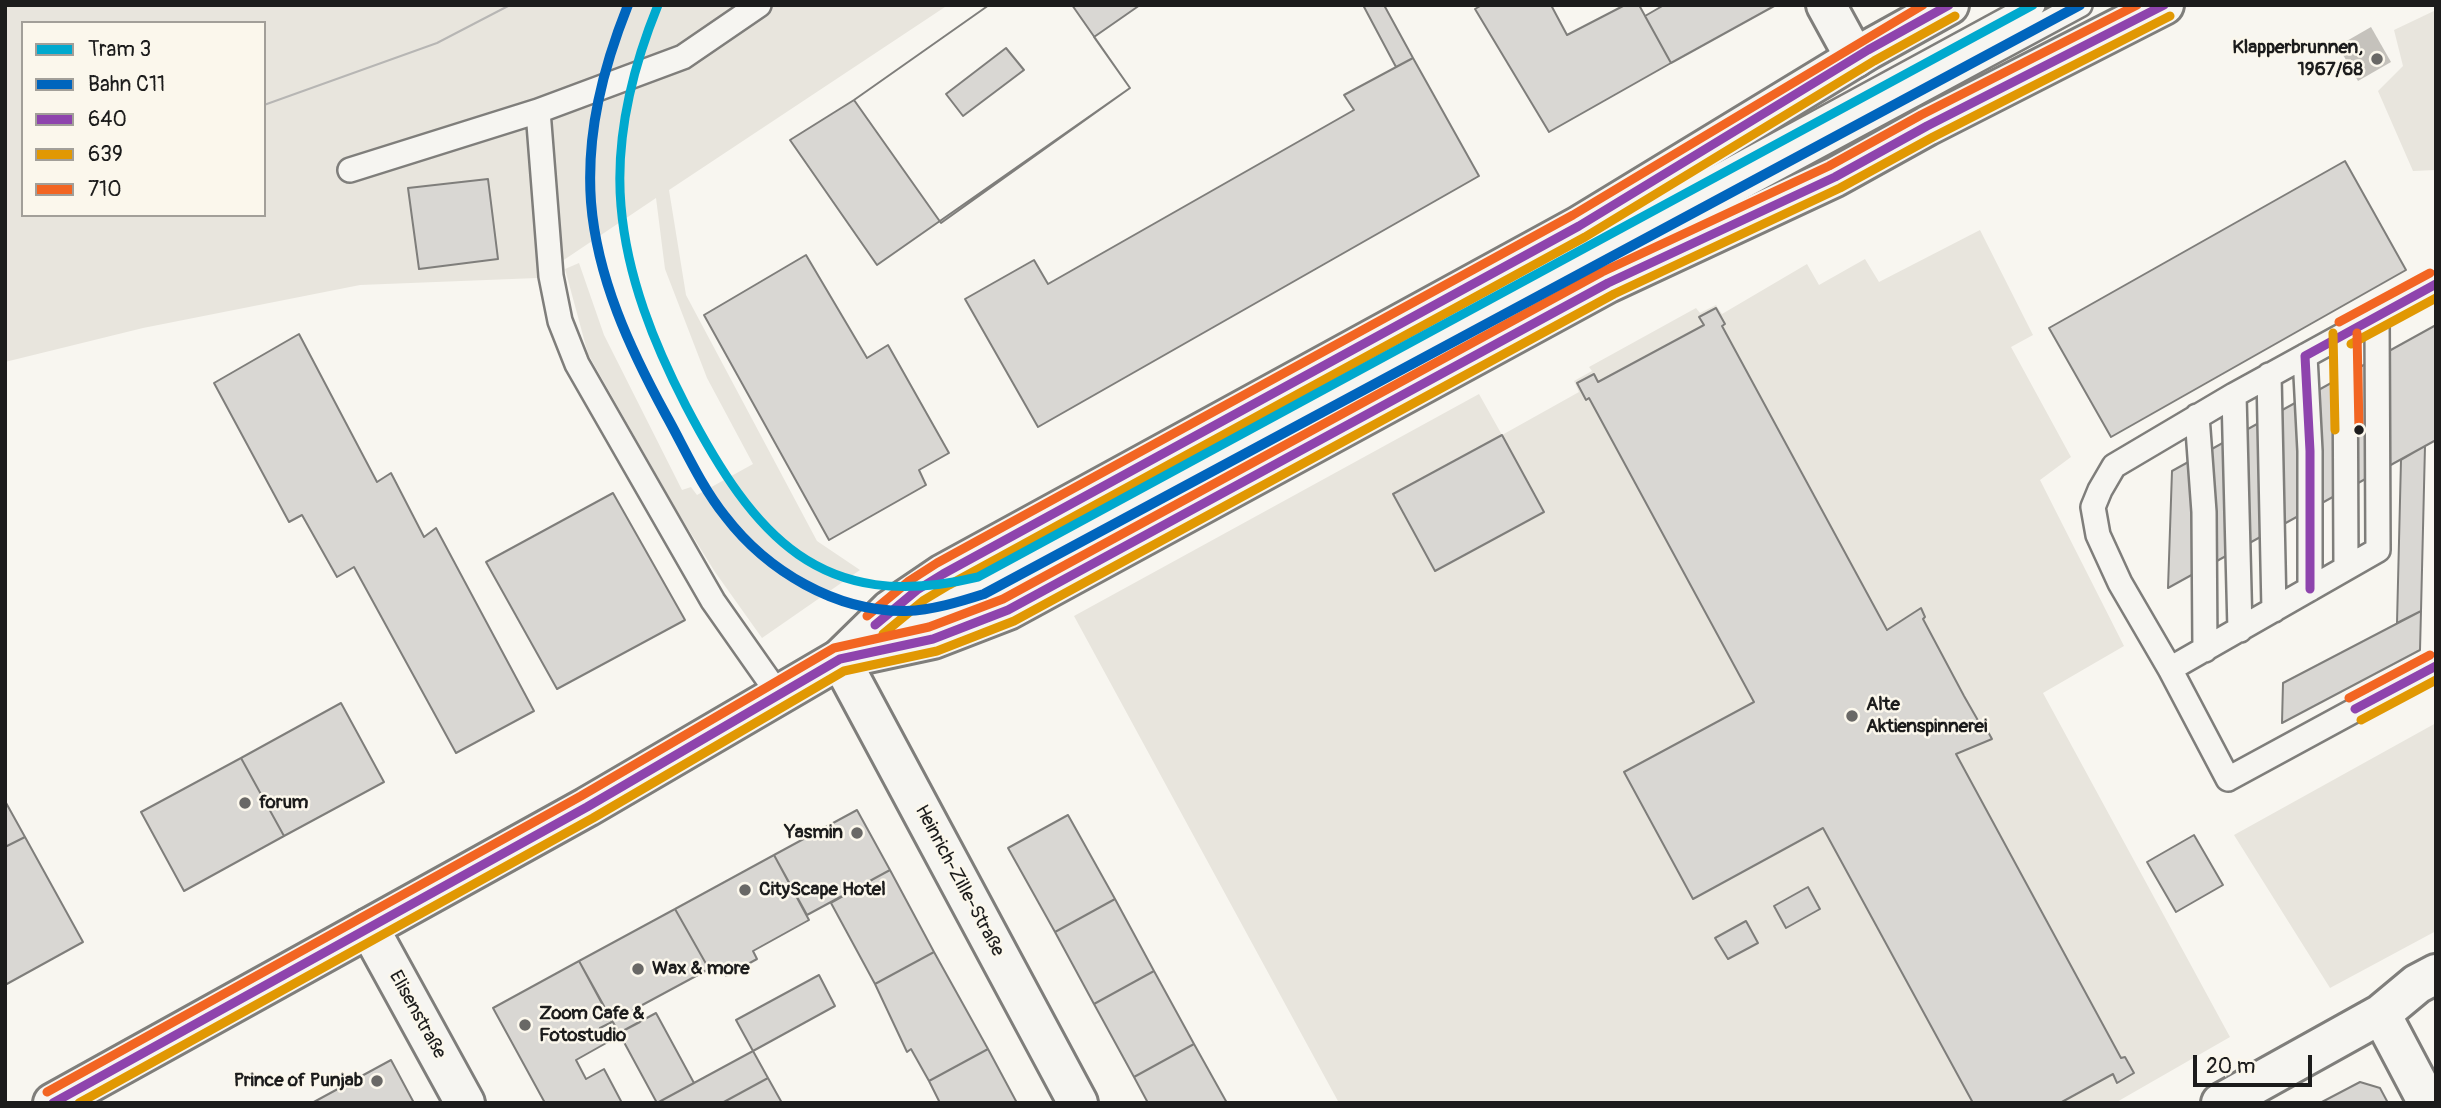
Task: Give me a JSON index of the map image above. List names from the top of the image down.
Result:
{
  "streets": {
    "main road": ["Heinrich-Zille-Straße", "Elisenstraße"]
  },
  "places": [
    "Klapperbrunnen, 1967/68",
    "Alte Aktienspinnerei",
    "forum",
    "Yasmin",
    "CityScape Hotel",
    "Wax & more",
    "Zoom Cafe & Fotostudio",
    "Prince of Punjab"
  ],
  "lines": [
    "tram line 3",
    "rail line C11",
    "transit line 640",
    "transit line 710",
    "transit line 639"
  ],
  "legend": [
    "Tram 3",
    "Bahn C11",
    "640",
    "639",
    "710"
  ],
  "scale_bar": "20 m"
}
